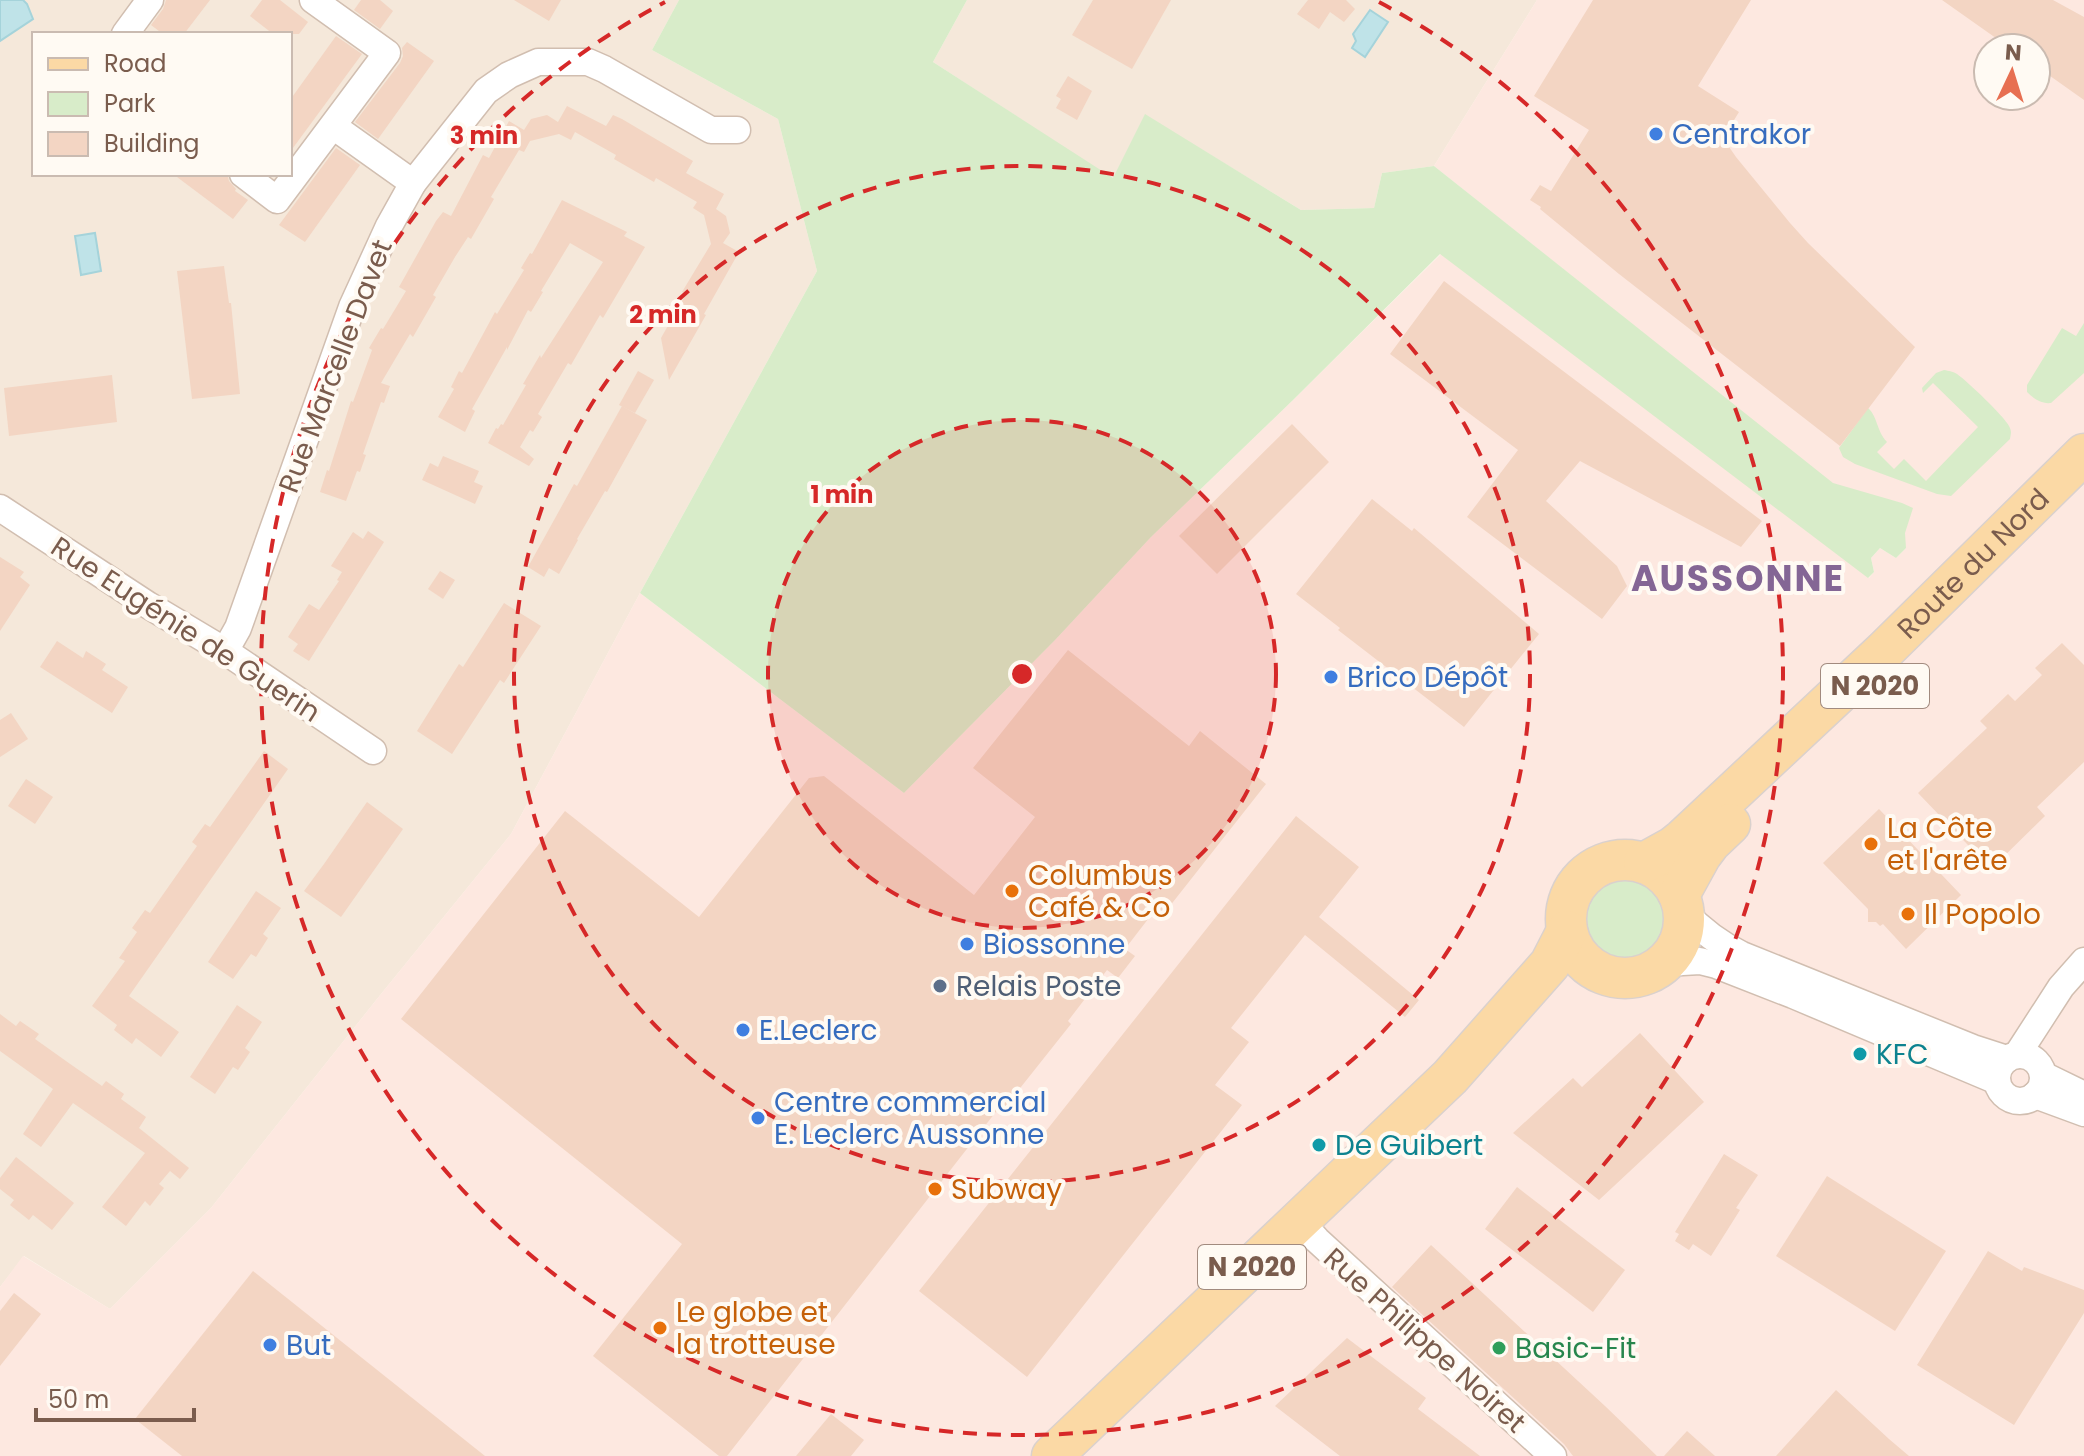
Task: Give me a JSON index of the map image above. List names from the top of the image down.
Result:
{
  "streets": {
    "main road": ["Route du Nord", "N 2020"],
    "street": ["Rue Marcelle Davet", "Rue Eugénie de Guerin", "Rue Philippe Noiret"]
  },
  "crossings": [
    ["Rue Marcelle Davet", "Rue Eugénie de Guerin"],
    ["Route du Nord", "N 2020"],
    ["N 2020", "Rue Philippe Noiret"]
  ],
  "districts": ["AUSSONNE"],
  "places": [
    "Centrakor",
    "Brico Dépôt",
    "La Côte et l'arête",
    "Columbus Café & Co",
    "Il Popolo",
    "Biossonne",
    "Relais Poste",
    "E.Leclerc",
    "KFC",
    "Centre commercial E. Leclerc Aussonne",
    "De Guibert",
    "Subway",
    "Le globe et la trotteuse",
    "But",
    "Basic-Fit"
  ],
  "legend": ["Road", "Park", "Building"],
  "scale_bar": "50 m",
  "north": "top",
  "rings": ["3 min", "2 min", "1 min"]
}
